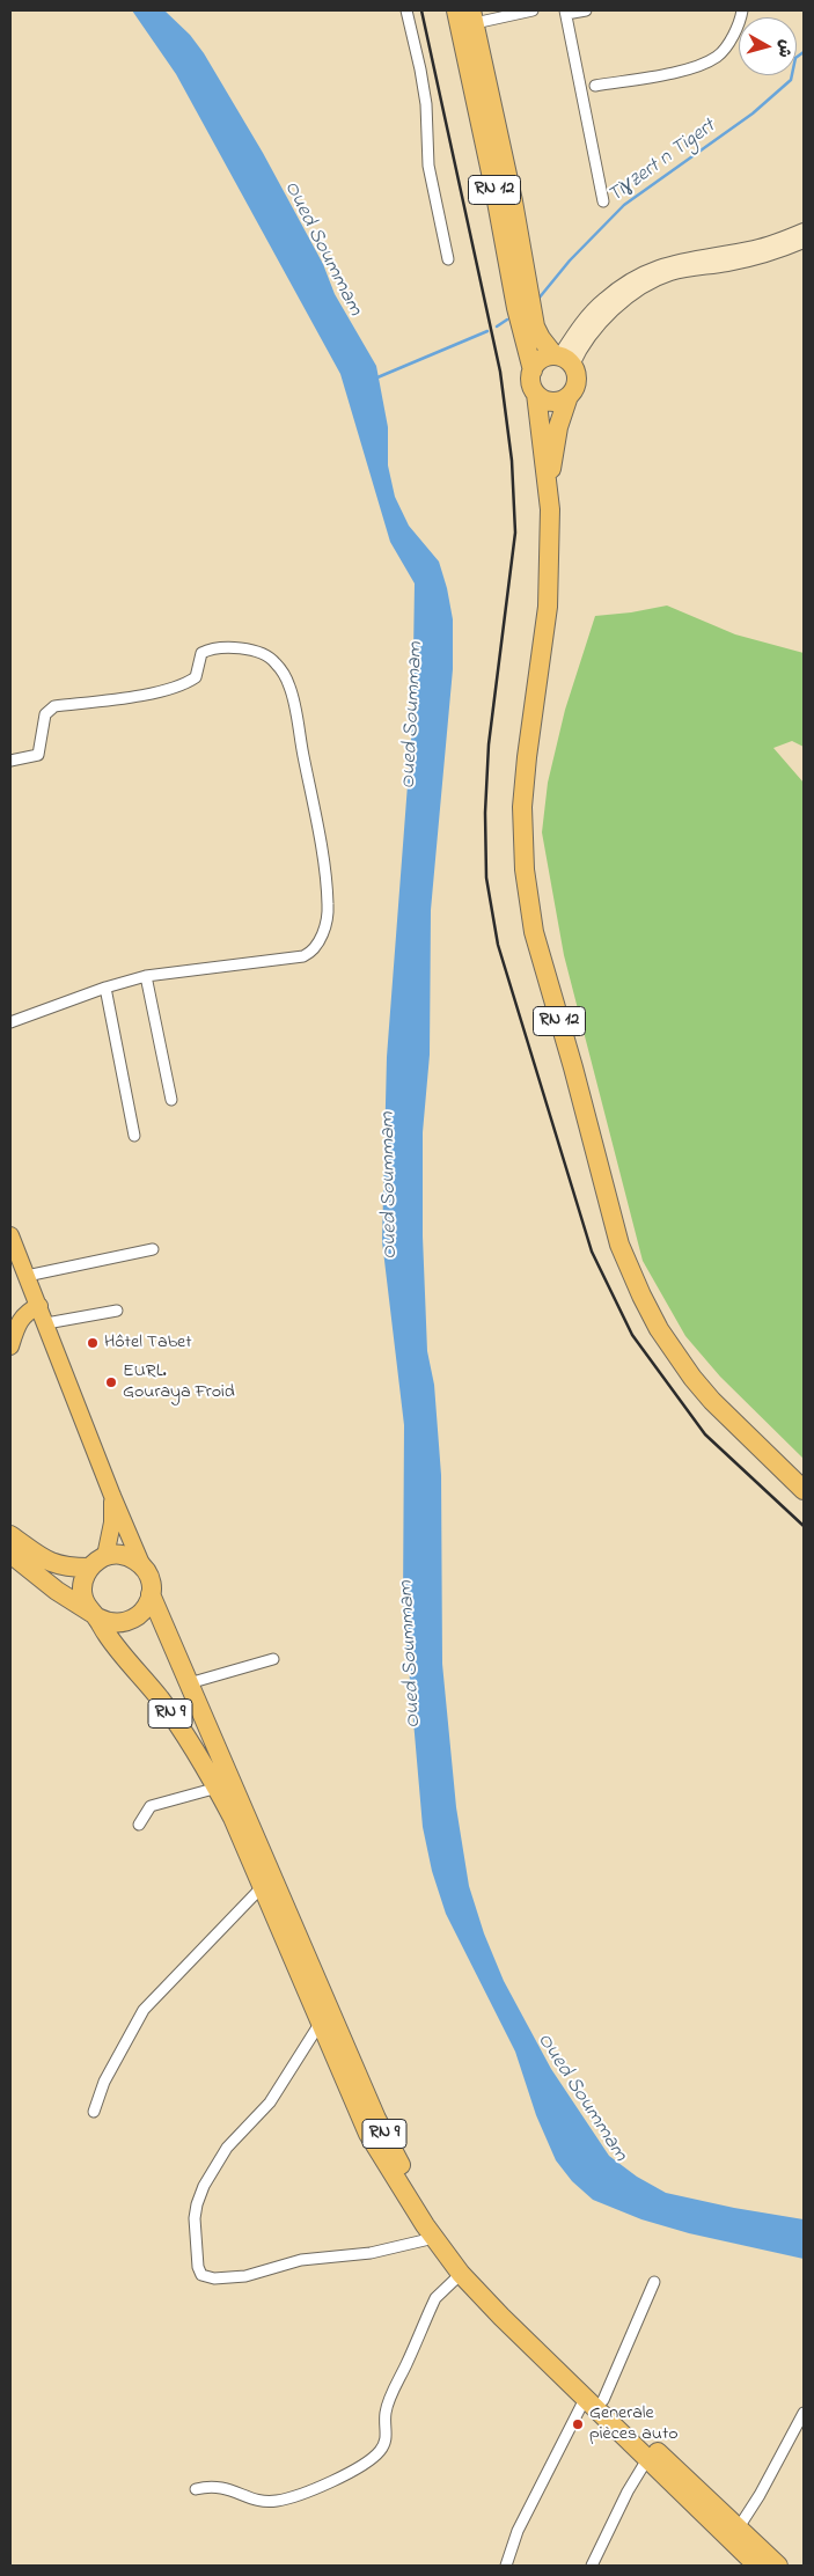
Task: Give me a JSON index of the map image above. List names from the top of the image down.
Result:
{
  "streets": {
    "highway": ["RN 12", "RN 9"]
  },
  "water": ["Tiɣzert n Tigert", "Oued Soummam"],
  "places": ["Hôtel Tabet", "EURL. Gouraya Froid", "Generale pièces auto"],
  "north": "right"
}
